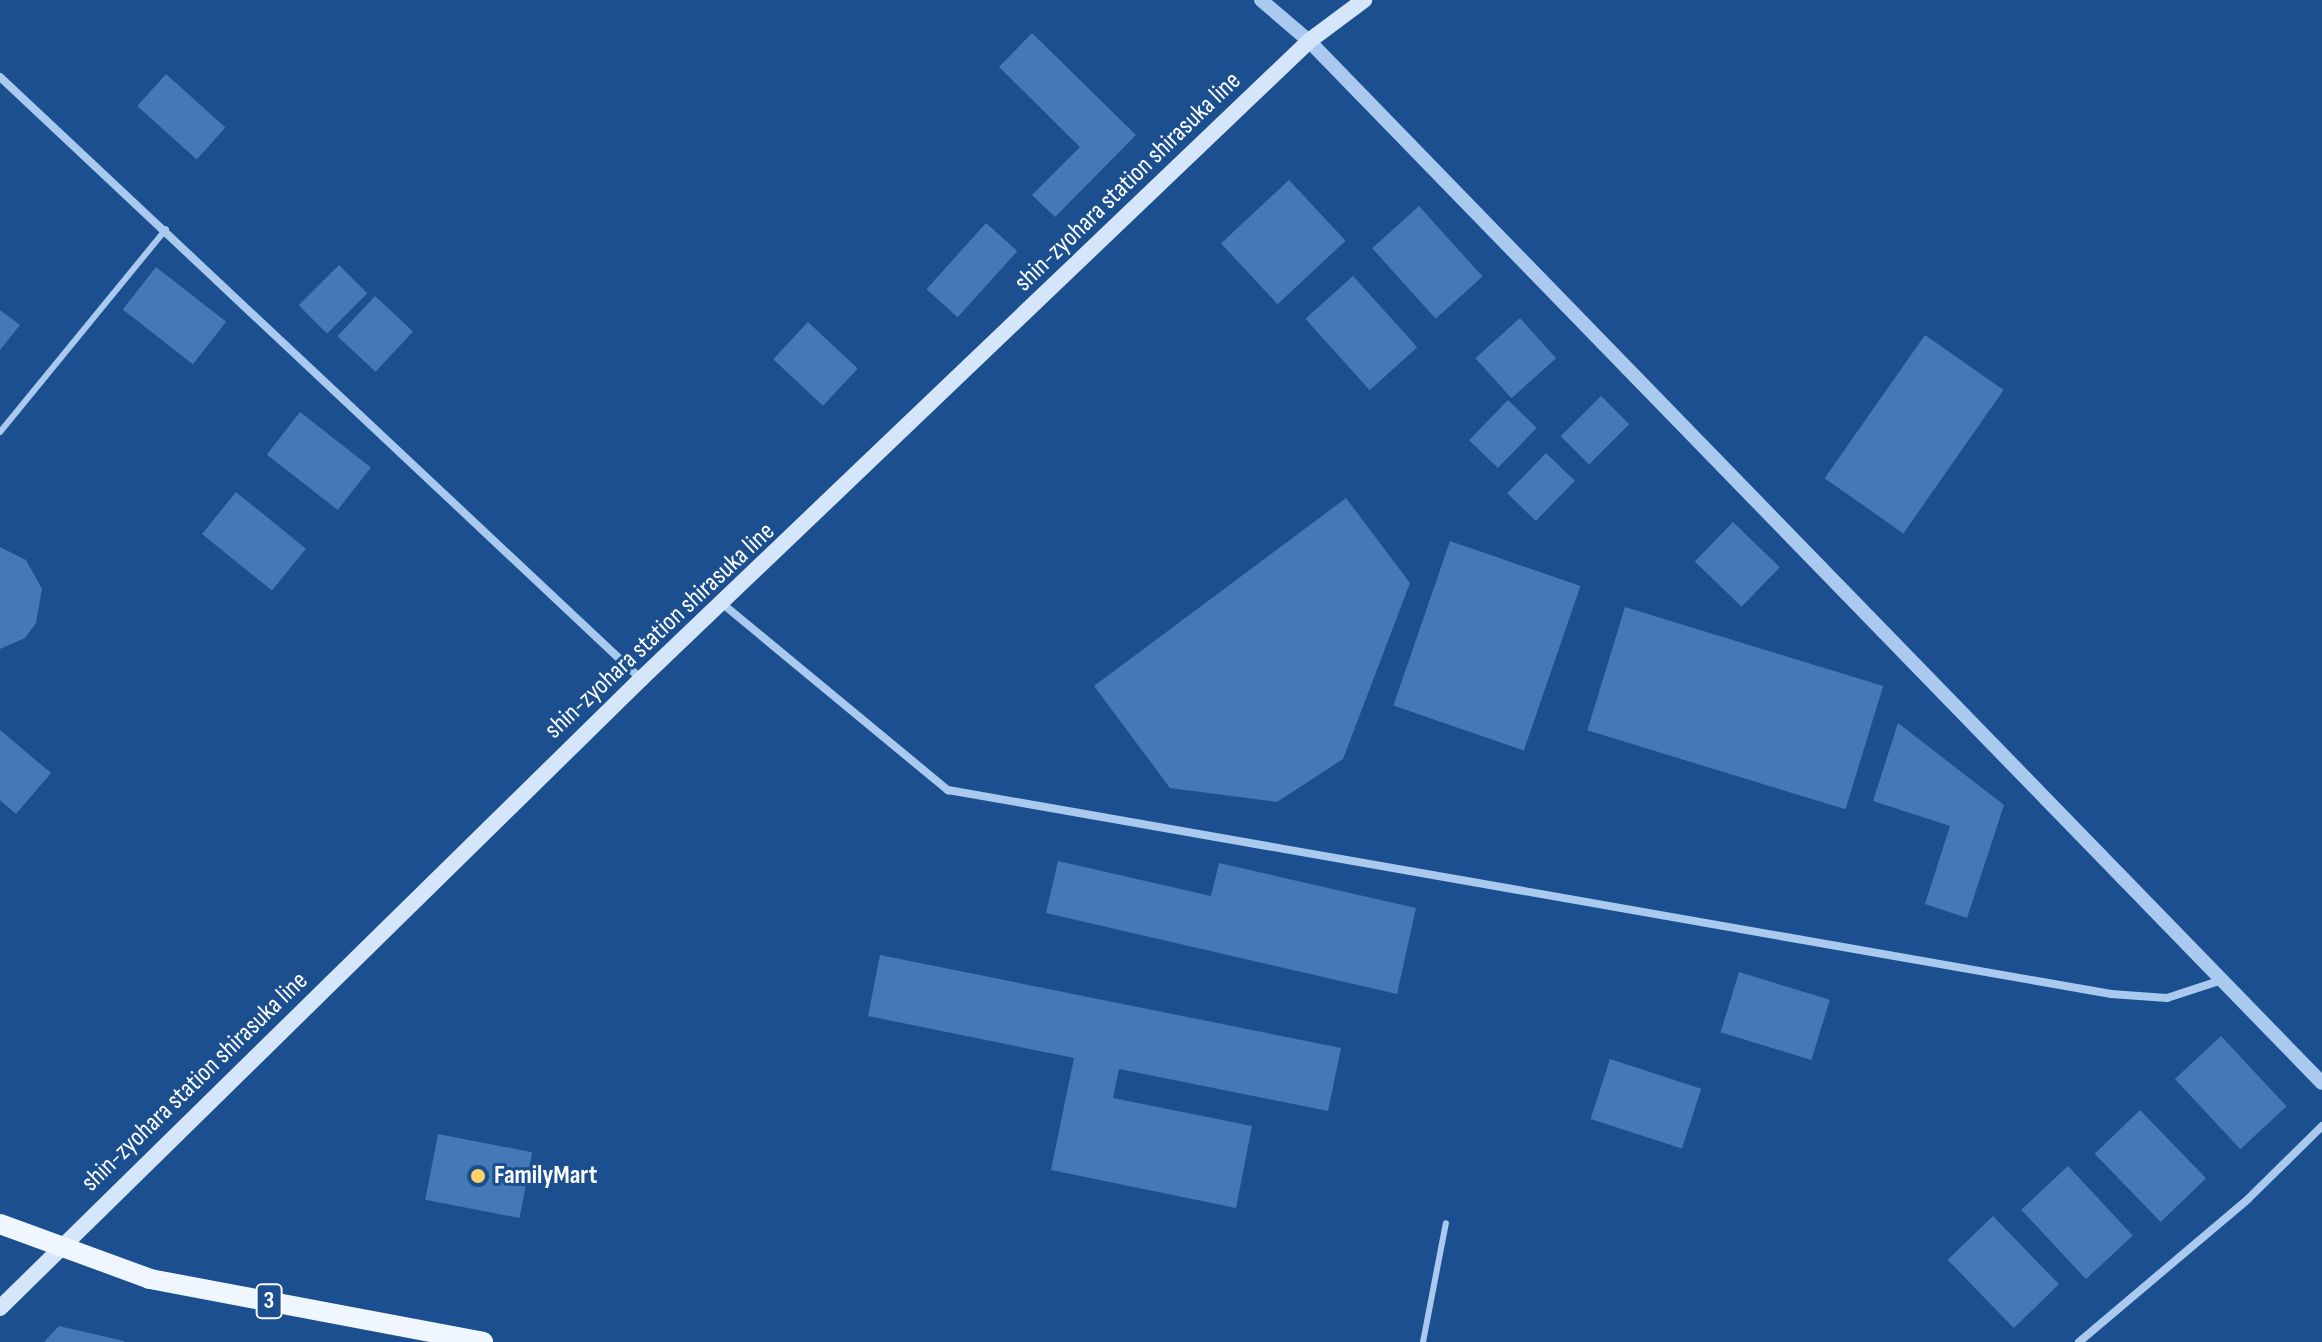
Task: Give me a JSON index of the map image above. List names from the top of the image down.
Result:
{
  "streets": {
    "main road": ["shin-zyohara station shirasuka line", "3"]
  },
  "crossings": [
    ["shin-zyohara station shirasuka line", "3"]
  ],
  "places": ["FamilyMart"]
}
